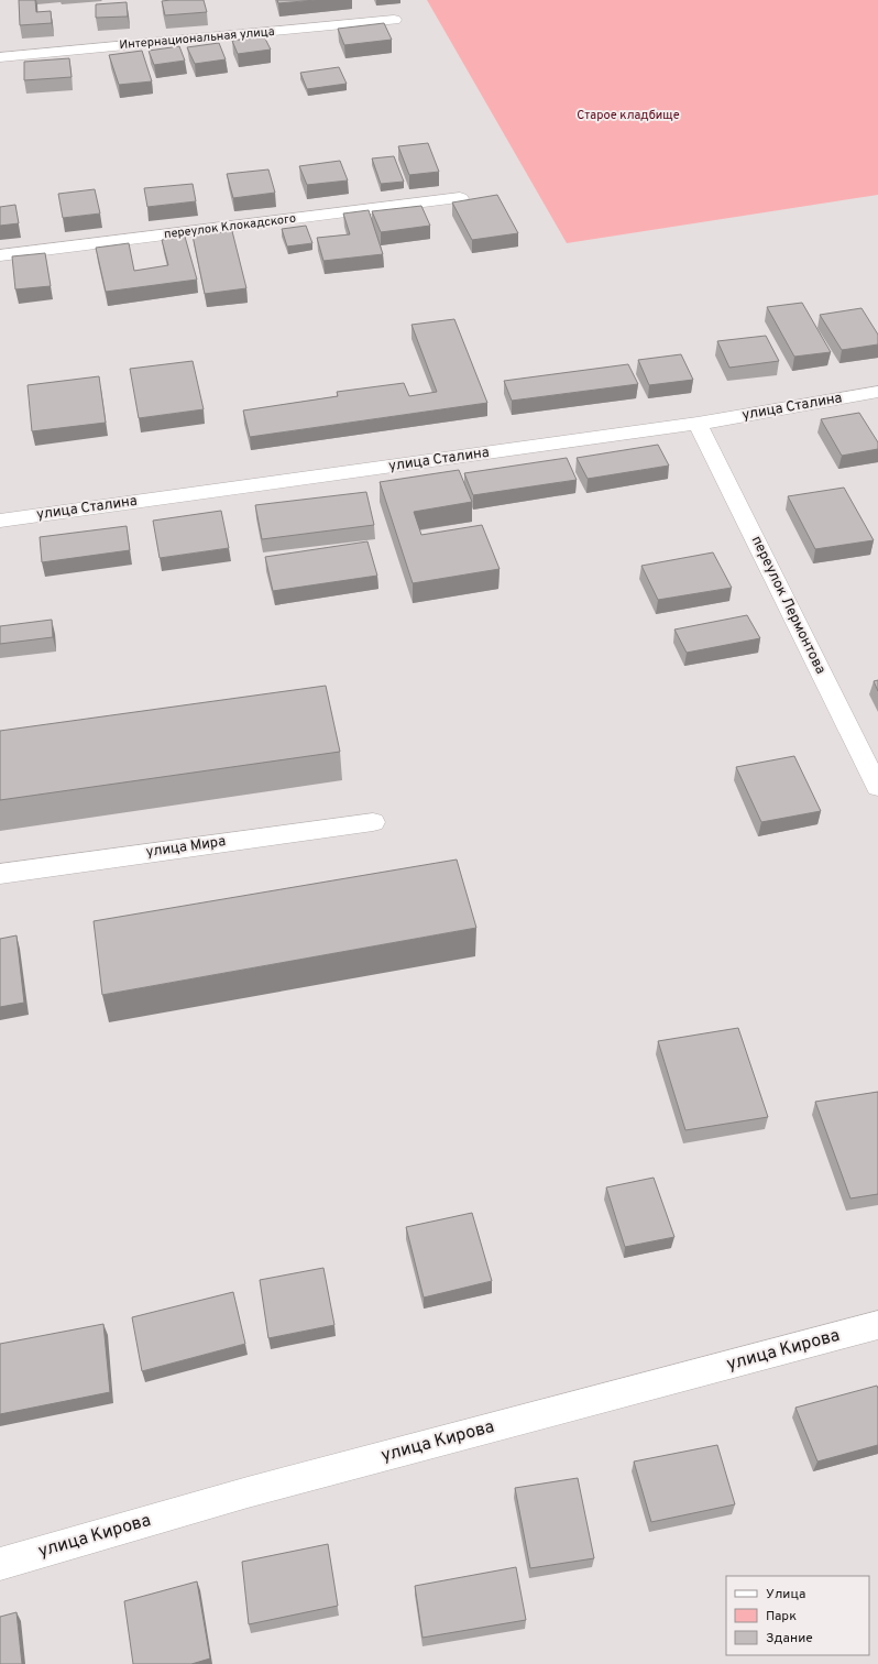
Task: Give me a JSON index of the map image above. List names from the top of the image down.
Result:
{
  "streets": {
    "street": [
      "Интернациональная улица",
      "переулок Клокадского",
      "улица Сталина",
      "переулок Лермонтова",
      "улица Мира",
      "улица Кирова"
    ]
  },
  "crossings": [
    ["улица Сталина", "переулок Лермонтова"]
  ],
  "parks": ["Старое кладбище"],
  "legend": ["Улица", "Парк", "Здание"]
}
